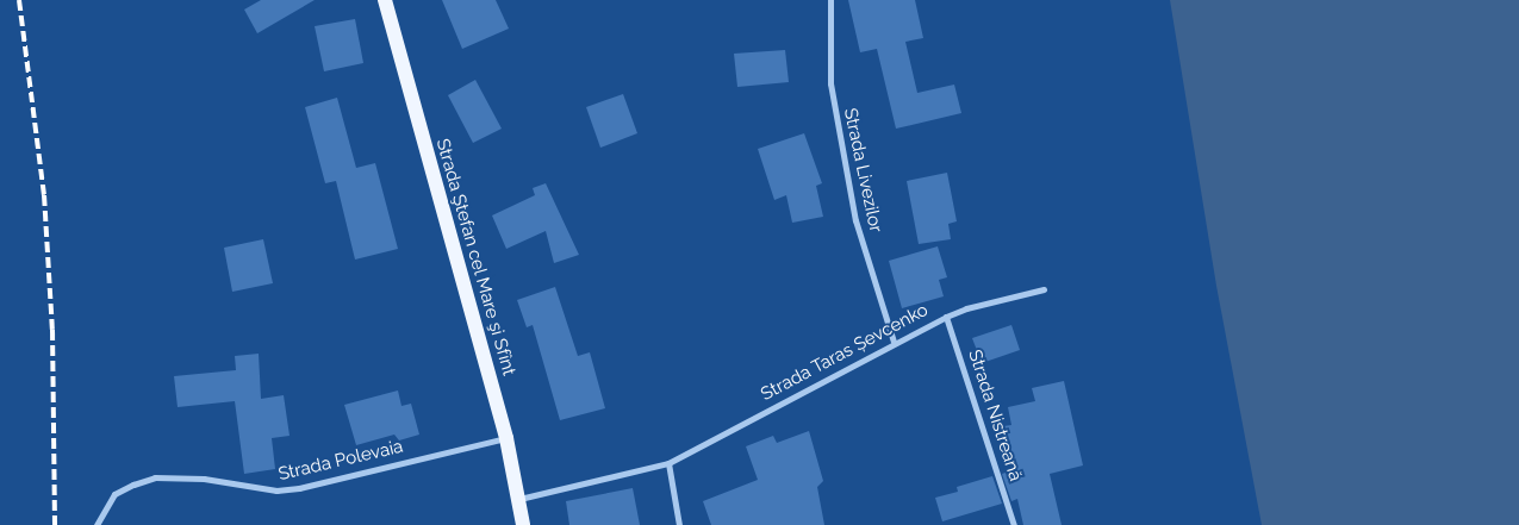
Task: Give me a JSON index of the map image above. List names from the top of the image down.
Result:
{
  "streets": {
    "main road": ["Strada Ştefan cel Mare şi Sfînt"],
    "street": [
      "Strada Livezilor",
      "Strada Taras Șevcenko",
      "Strada Nistreană",
      "Strada Polevaia"
    ]
  },
  "crossings": [
    ["Strada Livezilor", "Strada Taras Șevcenko"],
    ["Strada Ştefan cel Mare şi Sfînt", "Strada Taras Șevcenko"],
    ["Strada Ştefan cel Mare şi Sfînt", "Strada Polevaia"],
    ["Strada Taras Șevcenko", "Strada Nistreană"]
  ]
}
